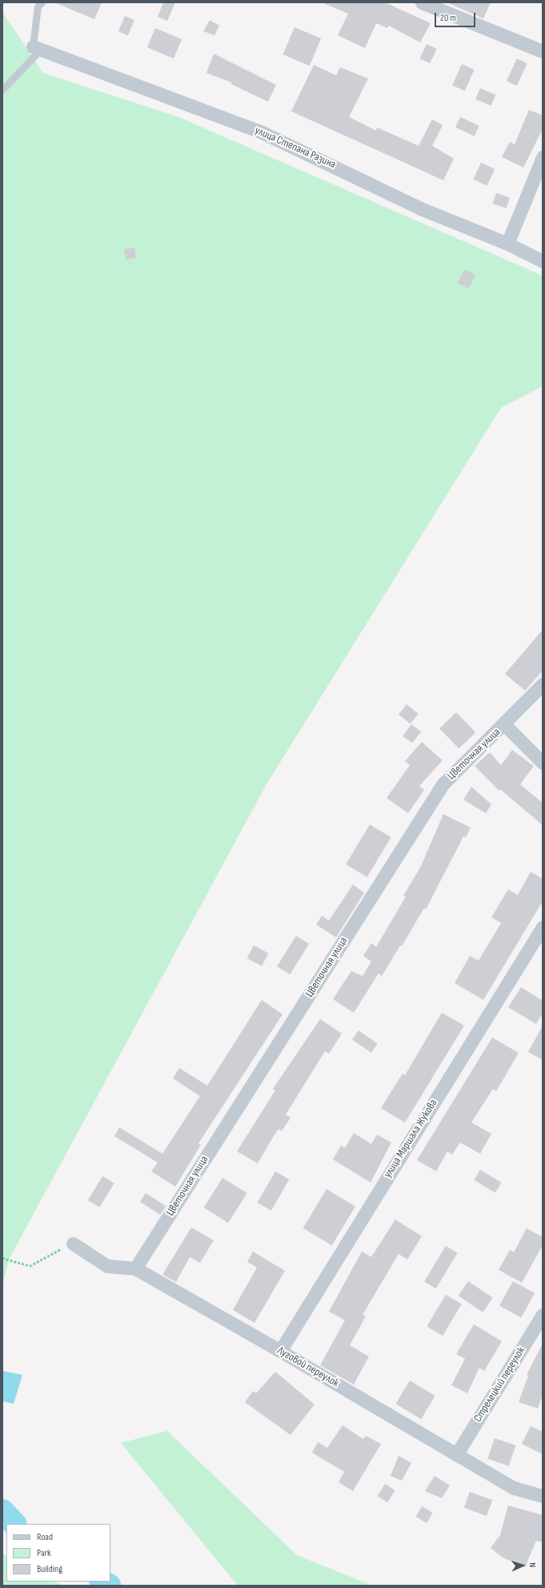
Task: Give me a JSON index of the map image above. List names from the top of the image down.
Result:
{
  "streets": {
    "street": [
      "улица Степана Разина",
      "Цветочная улица",
      "улица Маршала Жукова",
      "Луговой переулок",
      "Стрелецкий переулок"
    ]
  },
  "crossings": [
    ["Цветочная улица", "Луговой переулок"],
    ["улица Маршала Жукова", "Луговой переулок"],
    ["Луговой переулок", "Стрелецкий переулок"]
  ],
  "legend": ["Road", "Park", "Building"],
  "scale_bar": "20 m",
  "north": "right"
}
